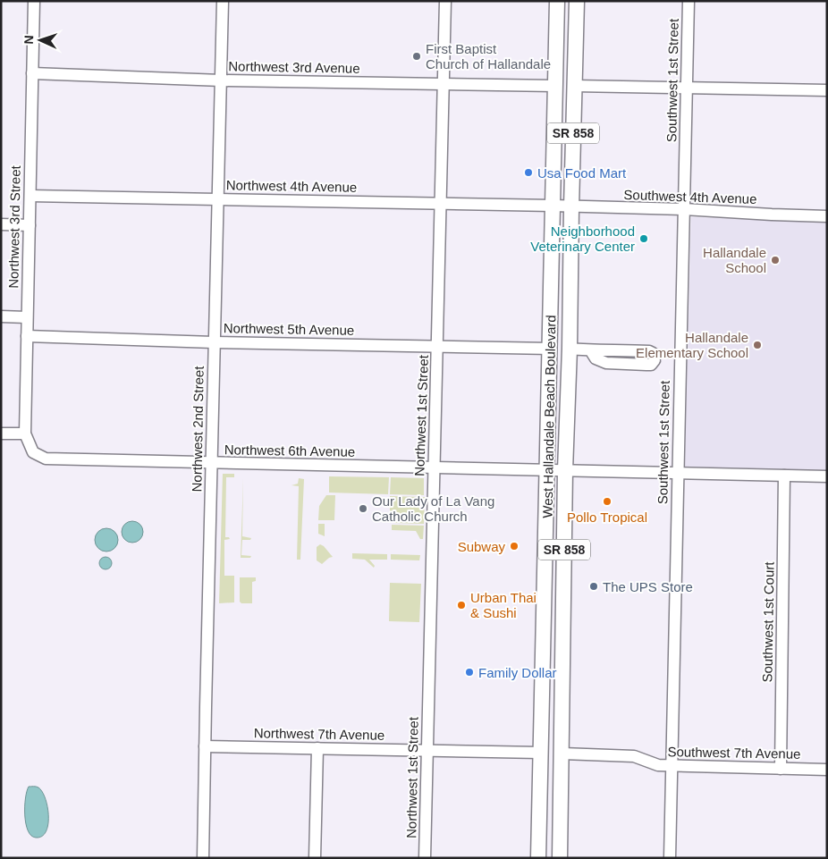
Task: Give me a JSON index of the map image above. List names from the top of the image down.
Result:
{
  "streets": {
    "main road": ["SR 858", "West Hallandale Beach Boulevard"],
    "street": [
      "Northwest 3rd Avenue",
      "Southwest 1st Street",
      "Northwest 4th Avenue",
      "Southwest 4th Avenue",
      "Northwest 3rd Street",
      "Northwest 5th Avenue",
      "Northwest 1st Street",
      "Northwest 2nd Street",
      "Northwest 6th Avenue",
      "Southwest 1st Court",
      "Northwest 7th Avenue",
      "Southwest 7th Avenue"
    ]
  },
  "crossings": [
    ["Northwest 3rd Avenue", "Northwest 3rd Street"],
    ["Northwest 3rd Avenue", "Northwest 1st Street"],
    ["Northwest 3rd Avenue", "West Hallandale Beach Boulevard"],
    ["Northwest 3rd Avenue", "Northwest 2nd Street"],
    ["Southwest 1st Street", "Southwest 4th Avenue"],
    ["Southwest 1st Street", "Northwest 6th Avenue"],
    ["Southwest 1st Street", "Southwest 7th Avenue"],
    ["Northwest 4th Avenue", "Southwest 4th Avenue"],
    ["Northwest 4th Avenue", "Northwest 3rd Street"],
    ["Northwest 4th Avenue", "Northwest 1st Street"],
    ["Northwest 4th Avenue", "West Hallandale Beach Boulevard"],
    ["Northwest 4th Avenue", "Northwest 2nd Street"],
    ["Southwest 4th Avenue", "West Hallandale Beach Boulevard"],
    ["Northwest 3rd Street", "Northwest 5th Avenue"],
    ["Northwest 3rd Street", "Northwest 6th Avenue"],
    ["Northwest 5th Avenue", "Northwest 1st Street"],
    ["Northwest 5th Avenue", "West Hallandale Beach Boulevard"],
    ["Northwest 5th Avenue", "Northwest 2nd Street"],
    ["Northwest 1st Street", "Northwest 6th Avenue"],
    ["Northwest 1st Street", "Northwest 7th Avenue"],
    ["West Hallandale Beach Boulevard", "Northwest 6th Avenue"],
    ["West Hallandale Beach Boulevard", "Northwest 7th Avenue"],
    ["West Hallandale Beach Boulevard", "Southwest 7th Avenue"],
    ["Northwest 2nd Street", "Northwest 6th Avenue"],
    ["Northwest 2nd Street", "Northwest 7th Avenue"],
    ["Northwest 6th Avenue", "Southwest 1st Court"],
    ["Southwest 1st Court", "Southwest 7th Avenue"]
  ],
  "places": [
    "First Baptist Church of Hallandale",
    "Usa Food Mart",
    "Neighborhood Veterinary Center",
    "Hallandale School",
    "Hallandale Elementary School",
    "Pollo Tropical",
    "Our Lady of La Vang Catholic Church",
    "Subway",
    "The UPS Store",
    "Urban Thai & Sushi",
    "Family Dollar"
  ],
  "north": "left"
}
